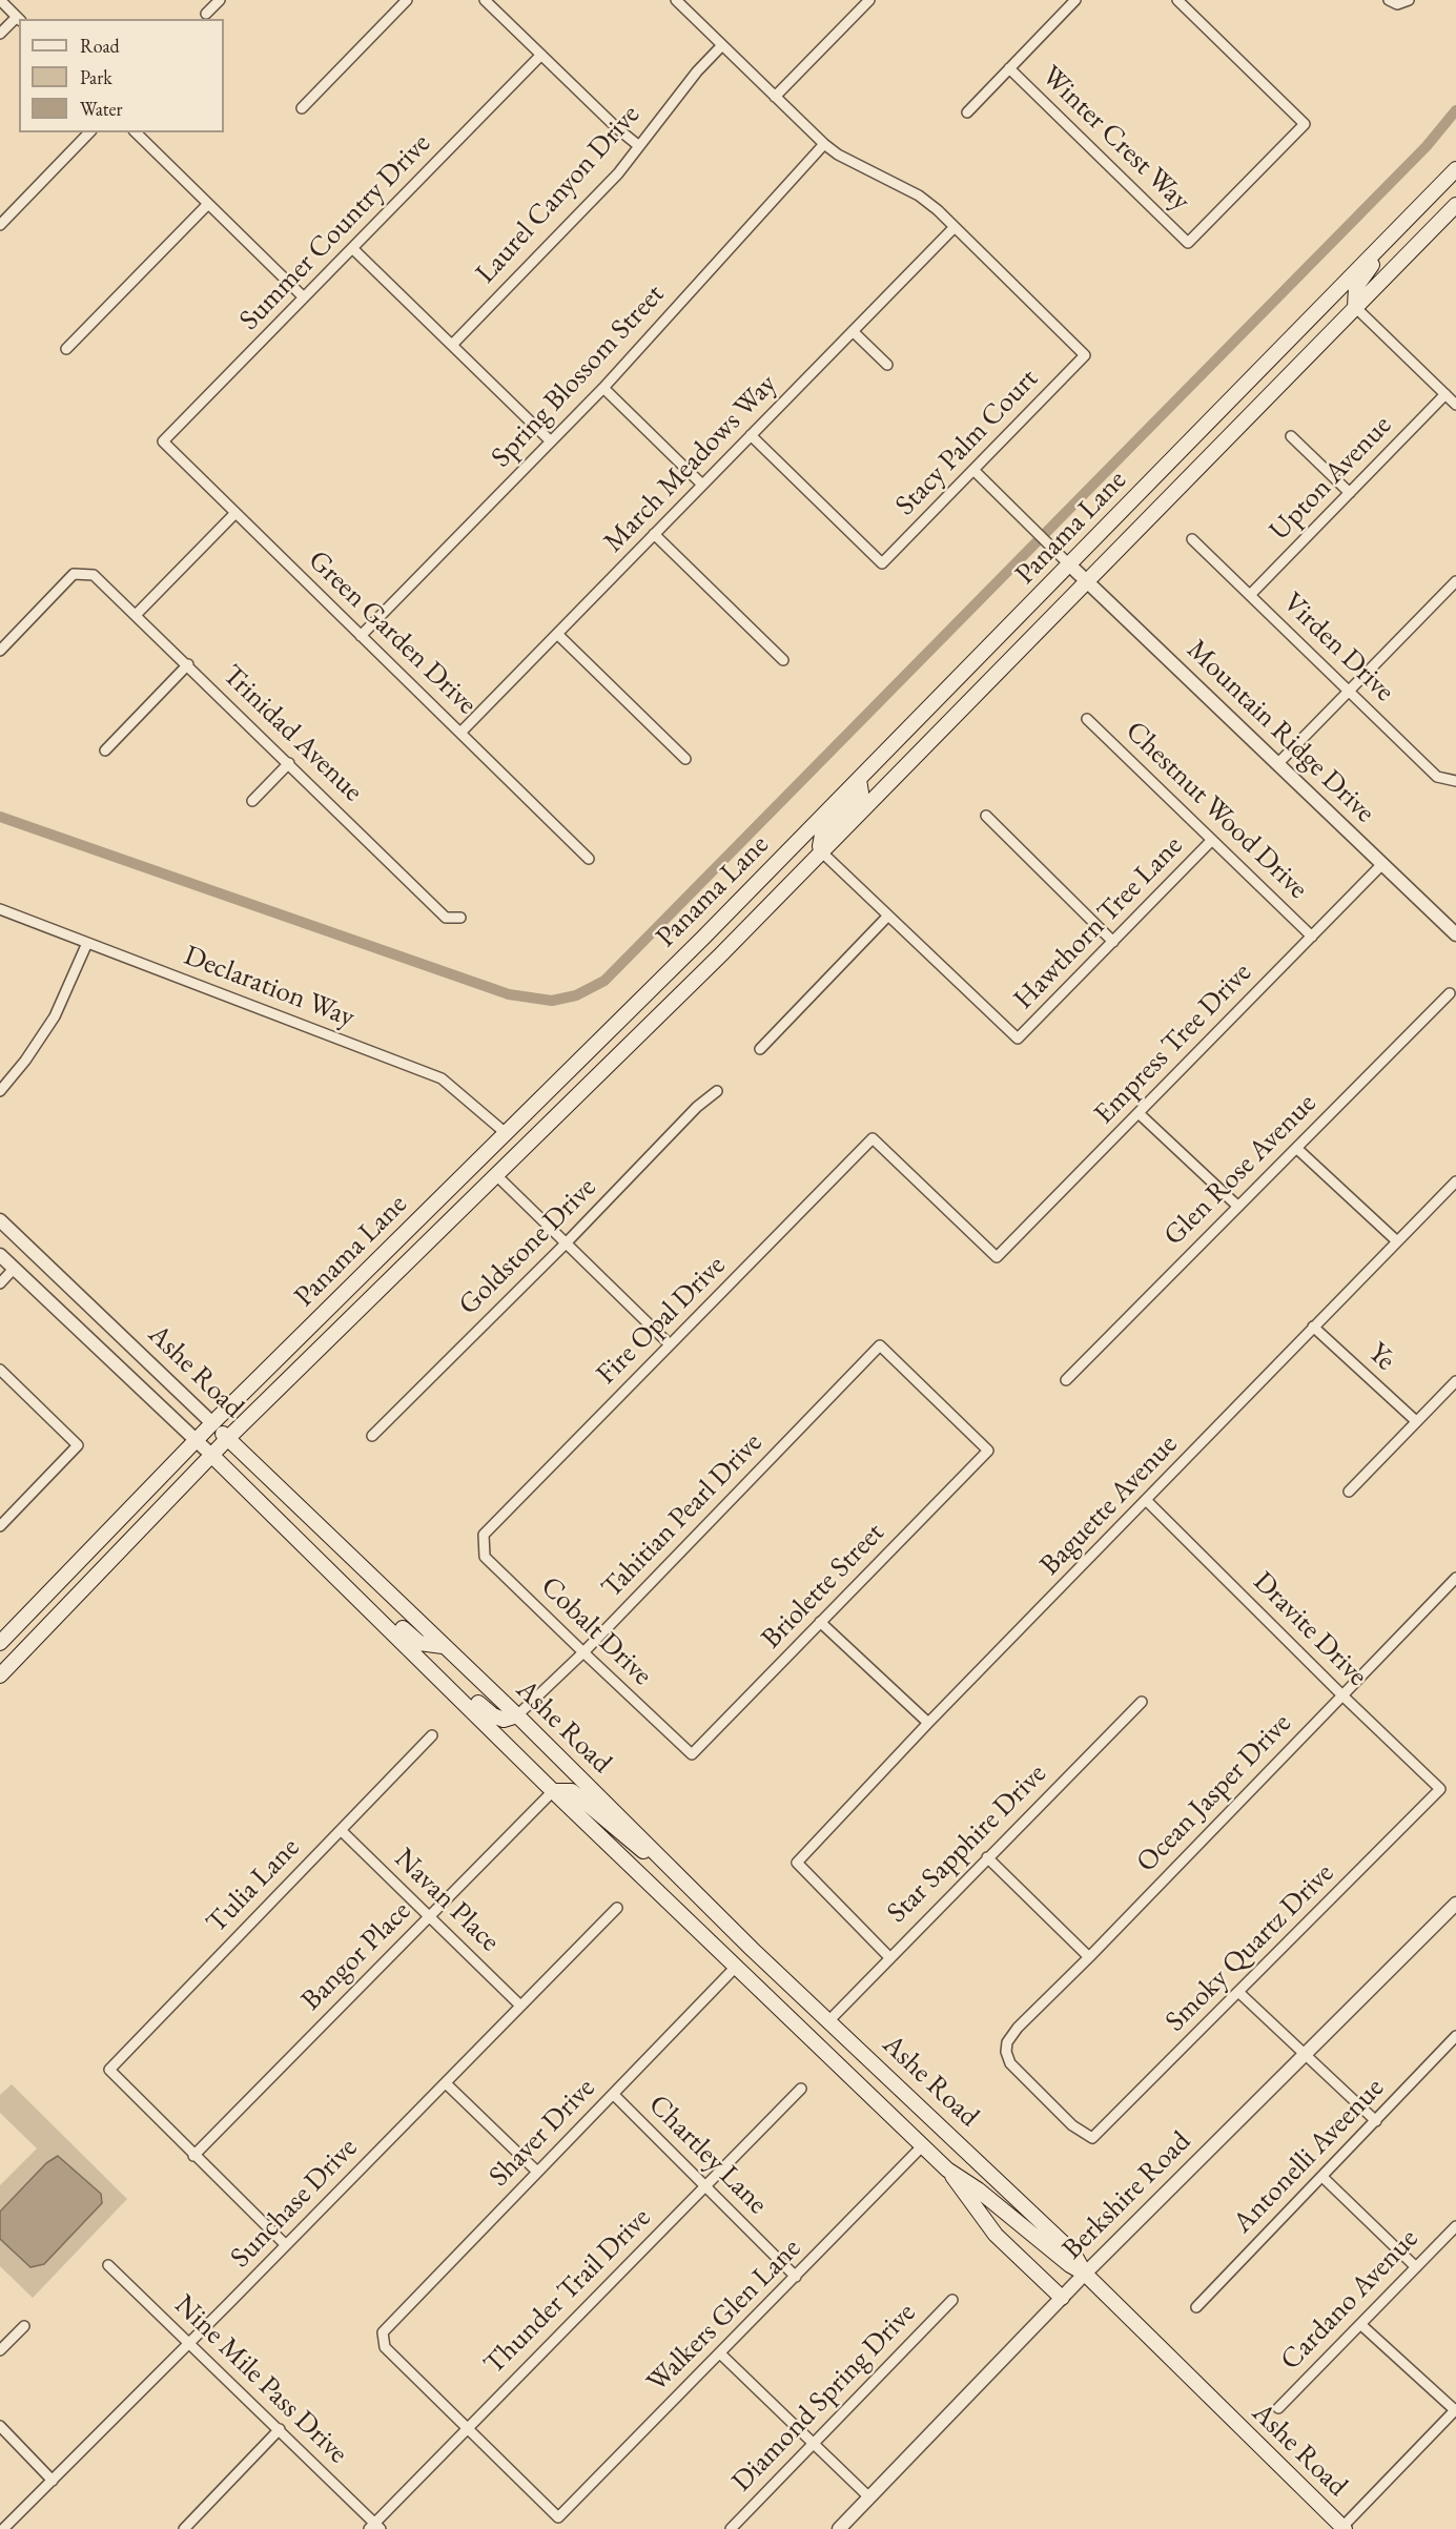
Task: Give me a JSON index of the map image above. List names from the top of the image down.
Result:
{
  "streets": {
    "main road": ["Panama Lane", "Ashe Road"],
    "street": [
      "Winter Crest Way",
      "Laurel Canyon Drive",
      "Summer Country Drive",
      "Spring Blossom Street",
      "Stacy Palm Court",
      "March Meadows Way",
      "Upton Avenue",
      "Green Garden Drive",
      "Virden Drive",
      "Mountain Ridge Drive",
      "Trinidad Avenue",
      "Chestnut Wood Drive",
      "Hawthorn Tree Lane",
      "Declaration Way",
      "Empress Tree Drive",
      "Glen Rose Avenue",
      "Goldstone Drive",
      "Fire Opal Drive",
      "Ye",
      "Baguette Avenue",
      "Tahitian Pearl Drive",
      "Briolette Street",
      "Dravite Drive",
      "Cobalt Drive",
      "Ocean Jasper Drive",
      "Star Sapphire Drive",
      "Tulia Lane",
      "Navan Place",
      "Smoky Quartz Drive",
      "Bangor Place",
      "Shaver Drive",
      "Chartley Lane",
      "Antonelli Aveenue",
      "Berkshire Road",
      "Sunchase Drive",
      "Thunder Trail Drive",
      "Cardano Avenue",
      "Walkers Glen Lane",
      "Nine Mile Pass Drive",
      "Diamond Spring Drive"
    ]
  },
  "crossings": [
    ["Summer Country Drive", "Green Garden Drive"],
    ["Spring Blossom Street", "Green Garden Drive"],
    ["Stacy Palm Court", "March Meadows Way"],
    ["March Meadows Way", "Green Garden Drive"],
    ["Upton Avenue", "Virden Drive"],
    ["Panama Lane", "Mountain Ridge Drive"],
    ["Panama Lane", "Declaration Way"],
    ["Panama Lane", "Ashe Road"],
    ["Mountain Ridge Drive", "Empress Tree Drive"],
    ["Chestnut Wood Drive", "Hawthorn Tree Lane"],
    ["Chestnut Wood Drive", "Empress Tree Drive"],
    ["Empress Tree Drive", "Fire Opal Drive"],
    ["Fire Opal Drive", "Cobalt Drive"],
    ["Ye", "Baguette Avenue"],
    ["Ashe Road", "Tahitian Pearl Drive"],
    ["Ashe Road", "Star Sapphire Drive"],
    ["Ashe Road", "Bangor Place"],
    ["Ashe Road", "Shaver Drive"],
    ["Ashe Road", "Berkshire Road"],
    ["Ashe Road", "Walkers Glen Lane"],
    ["Baguette Avenue", "Dravite Drive"],
    ["Baguette Avenue", "Star Sapphire Drive"],
    ["Tahitian Pearl Drive", "Briolette Street"],
    ["Tahitian Pearl Drive", "Cobalt Drive"],
    ["Briolette Street", "Cobalt Drive"],
    ["Dravite Drive", "Ocean Jasper Drive"],
    ["Dravite Drive", "Smoky Quartz Drive"],
    ["Ocean Jasper Drive", "Smoky Quartz Drive"],
    ["Tulia Lane", "Navan Place"],
    ["Tulia Lane", "Bangor Place"],
    ["Navan Place", "Bangor Place"],
    ["Navan Place", "Sunchase Drive"],
    ["Shaver Drive", "Chartley Lane"],
    ["Shaver Drive", "Thunder Trail Drive"],
    ["Shaver Drive", "Walkers Glen Lane"],
    ["Chartley Lane", "Thunder Trail Drive"],
    ["Chartley Lane", "Walkers Glen Lane"],
    ["Sunchase Drive", "Nine Mile Pass Drive"],
    ["Thunder Trail Drive", "Walkers Glen Lane"],
    ["Thunder Trail Drive", "Nine Mile Pass Drive"]
  ],
  "legend": ["Road", "Park", "Water"]
}
